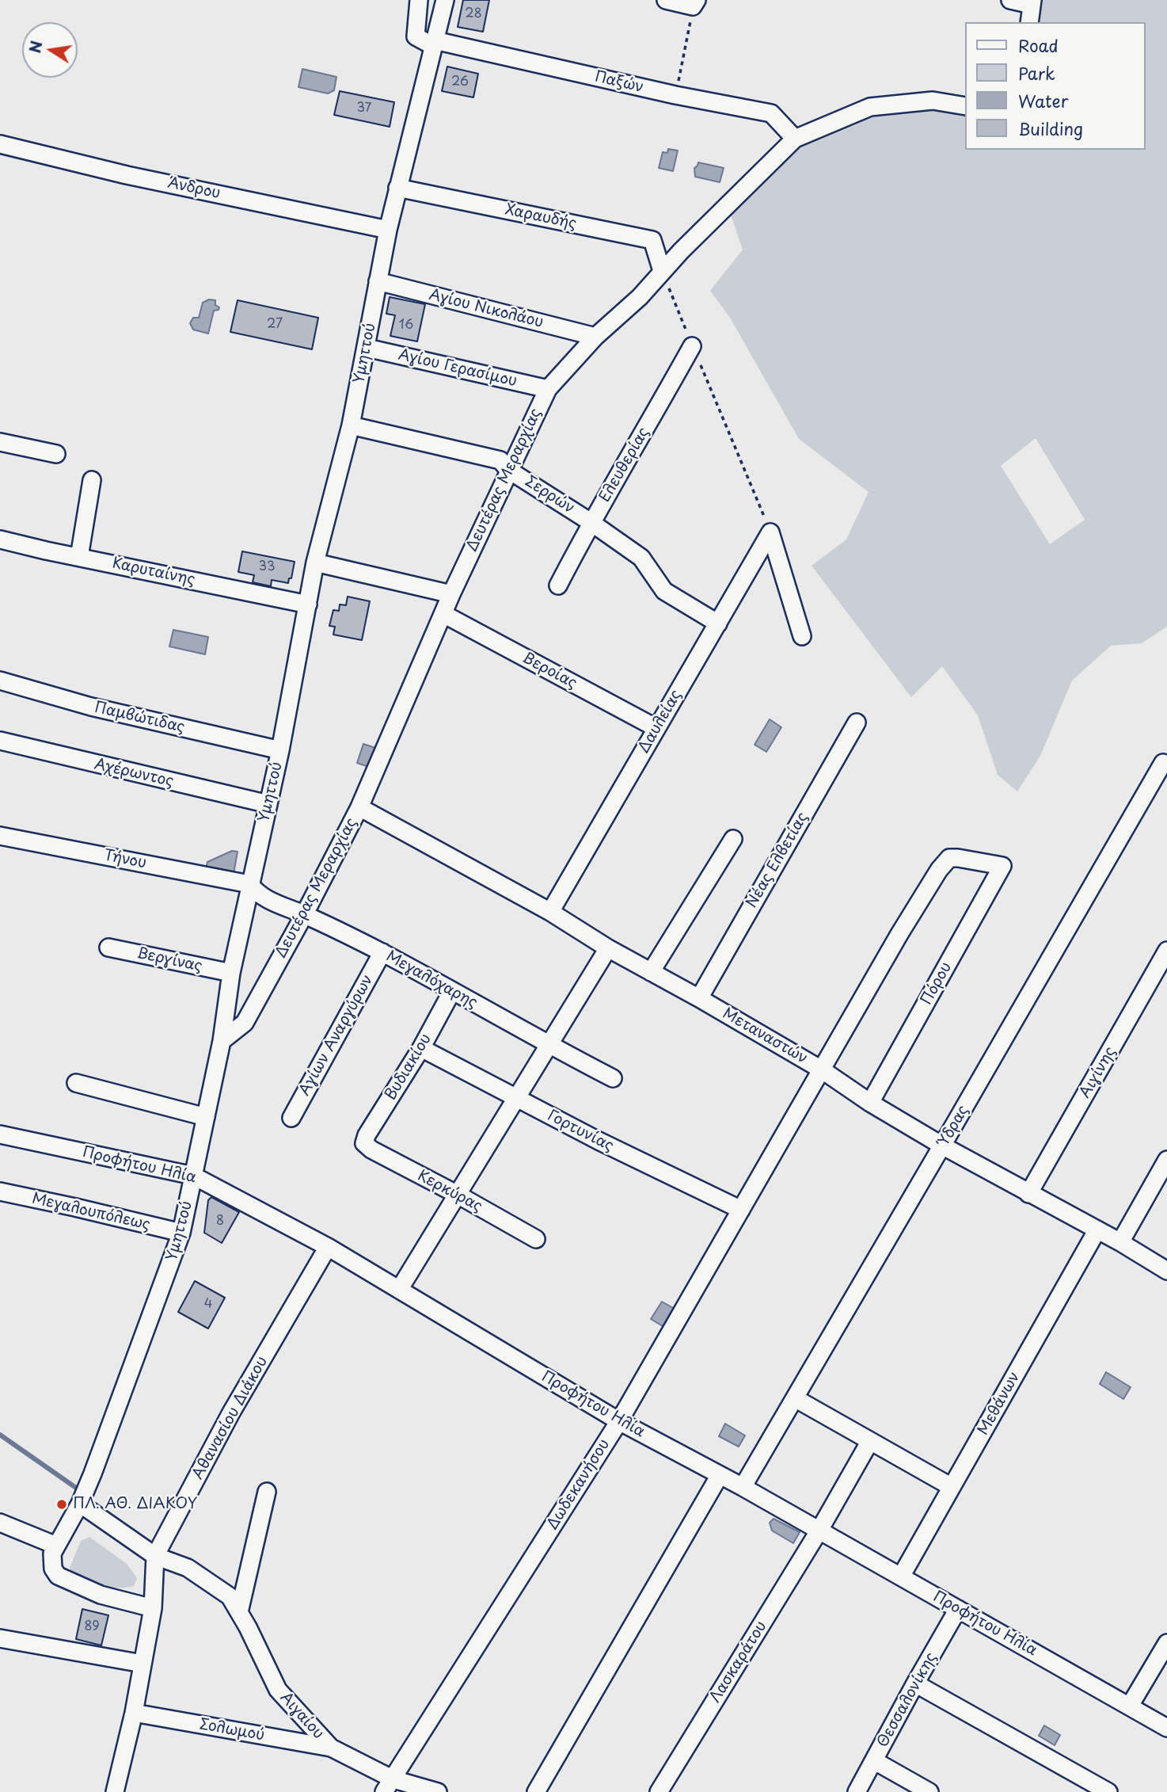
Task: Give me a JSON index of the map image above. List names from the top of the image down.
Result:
{
  "streets": {
    "street": [
      "Παξών",
      "Άνδρου",
      "Χαραυδής",
      "Αγίου Νικολάου",
      "Υμηττού",
      "Αγίου Γερασίμου",
      "Ελευθερίας",
      "Δευτέρας Μεραρχίας",
      "Σερρών",
      "Καρυταίνης",
      "Βεροίας",
      "Παμβώτιδας",
      "Δαυλείας",
      "Αχέρωντος",
      "Τήνου",
      "Νέας Ελβετίας",
      "Βεργίνας",
      "Μεγαλόχαρης",
      "Πόρου",
      "Αγίων Αναργύρων",
      "Μεταναστών",
      "Βυδιακίου",
      "Αιγίνης",
      "Ύδρας",
      "Γορτυνίας",
      "Προφήτου Ηλία",
      "Κερκύρας",
      "Μεγαλουπόλεως",
      "Μεθάνων",
      "Αθανασίου Διάκου",
      "Δωδεκανήσου",
      "Λασκαράτου",
      "Θεσσαλονίκης",
      "Αιγαίου",
      "Σολωμού"
    ]
  },
  "crossings": [
    ["Παξών", "Υμηττού"],
    ["Παξών", "Δευτέρας Μεραρχίας"],
    ["Άνδρου", "Υμηττού"],
    ["Χαραυδής", "Υμηττού"],
    ["Χαραυδής", "Δευτέρας Μεραρχίας"],
    ["Αγίου Νικολάου", "Υμηττού"],
    ["Αγίου Νικολάου", "Δευτέρας Μεραρχίας"],
    ["Υμηττού", "Αγίου Γερασίμου"],
    ["Υμηττού", "Δευτέρας Μεραρχίας"],
    ["Υμηττού", "Σερρών"],
    ["Υμηττού", "Καρυταίνης"],
    ["Υμηττού", "Παμβώτιδας"],
    ["Υμηττού", "Αχέρωντος"],
    ["Υμηττού", "Τήνου"],
    ["Υμηττού", "Βεργίνας"],
    ["Υμηττού", "Μεγαλόχαρης"],
    ["Υμηττού", "Προφήτου Ηλία"],
    ["Υμηττού", "Μεγαλουπόλεως"],
    ["Υμηττού", "Αθανασίου Διάκου"],
    ["Υμηττού", "Αιγαίου"],
    ["Αγίου Γερασίμου", "Δευτέρας Μεραρχίας"],
    ["Ελευθερίας", "Σερρών"],
    ["Δευτέρας Μεραρχίας", "Σερρών"],
    ["Δευτέρας Μεραρχίας", "Βεροίας"],
    ["Δευτέρας Μεραρχίας", "Μεγαλόχαρης"],
    ["Δευτέρας Μεραρχίας", "Μεταναστών"],
    ["Σερρών", "Δαυλείας"],
    ["Βεροίας", "Δαυλείας"],
    ["Δαυλείας", "Μεταναστών"],
    ["Τήνου", "Μεγαλόχαρης"],
    ["Νέας Ελβετίας", "Μεταναστών"],
    ["Μεγαλόχαρης", "Αγίων Αναργύρων"],
    ["Μεγαλόχαρης", "Βυδιακίου"],
    ["Πόρου", "Μεταναστών"],
    ["Πόρου", "Δωδεκανήσου"],
    ["Μεταναστών", "Αιγίνης"],
    ["Μεταναστών", "Ύδρας"],
    ["Μεταναστών", "Μεθάνων"],
    ["Μεταναστών", "Δωδεκανήσου"],
    ["Βυδιακίου", "Γορτυνίας"],
    ["Βυδιακίου", "Κερκύρας"],
    ["Ύδρας", "Προφήτου Ηλία"],
    ["Γορτυνίας", "Δωδεκανήσου"],
    ["Προφήτου Ηλία", "Μεθάνων"],
    ["Προφήτου Ηλία", "Αθανασίου Διάκου"],
    ["Προφήτου Ηλία", "Δωδεκανήσου"],
    ["Προφήτου Ηλία", "Λασκαράτου"],
    ["Προφήτου Ηλία", "Θεσσαλονίκης"],
    ["Αθανασίου Διάκου", "Αιγαίου"],
    ["Αθανασίου Διάκου", "Σολωμού"],
    ["Δωδεκανήσου", "Αιγαίου"],
    ["Αιγαίου", "Σολωμού"]
  ],
  "places": ["ΠΛ. ΑΘ. ΔΙΑΚΟΥ"],
  "house_numbers": [
    "28",
    "26",
    "37",
    "27",
    "16",
    "33",
    "8",
    "4",
    "89"
  ],
  "legend": [
    "Road",
    "Park",
    "Water",
    "Building"
  ],
  "north": "left"
}
